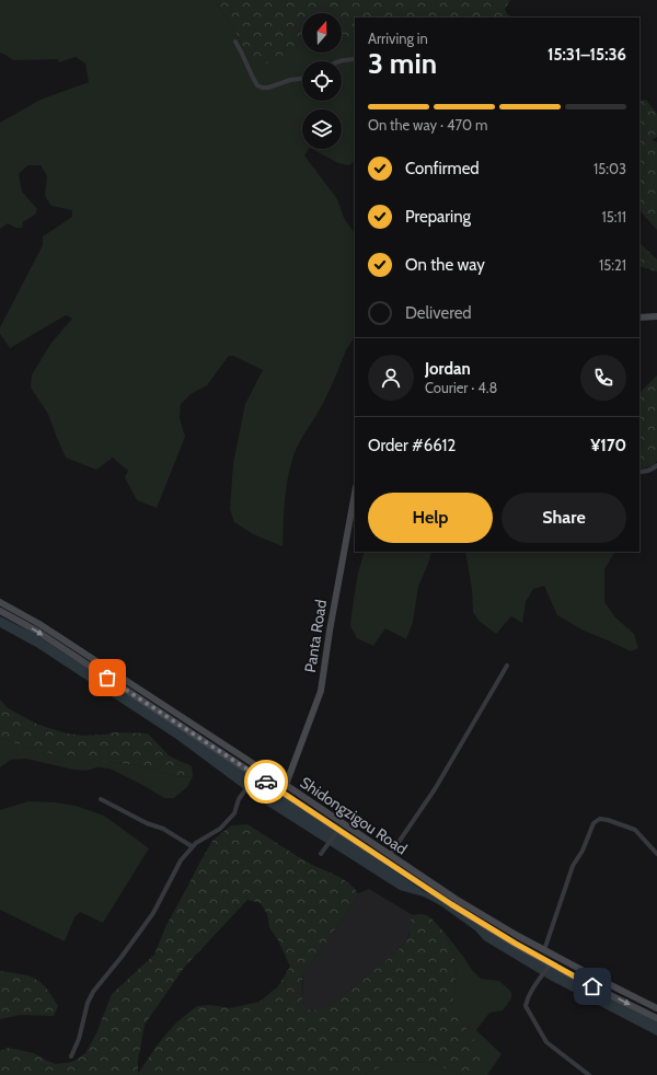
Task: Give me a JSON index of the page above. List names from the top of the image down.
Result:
{
  "streets": {
    "main road": ["Panta Road", "Shidongzigou Road"]
  },
  "crossings": [
    ["Panta Road", "Shidongzigou Road"]
  ],
  "north": "top",
  "page": {
    "heading": ["3 min", "Arriving in", "15:31–15:36"],
    "panel": [
      "Jordan",
      "Courier · 4.8",
      "Order #6612",
      "¥170"
    ],
    "bar": "On the way · 470 m",
    "list": [
      ["Confirmed", "15:03"],
      ["Preparing", "15:11"],
      ["On the way", "15:21"],
      "Delivered"
    ],
    "buttons": ["Help", "Share"]
  }
}
